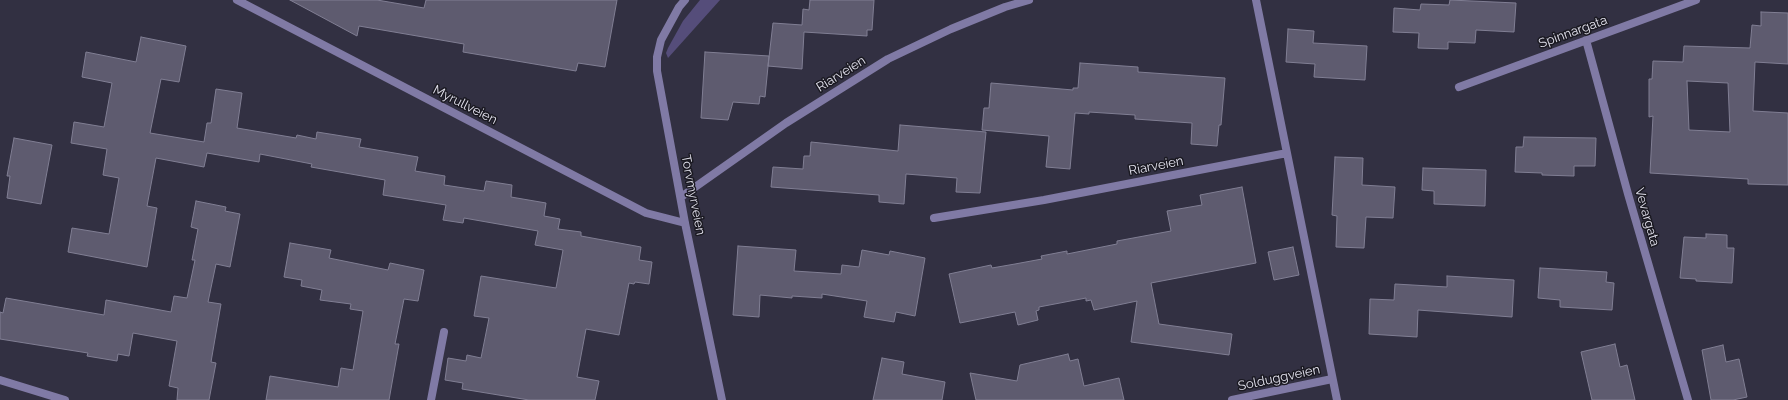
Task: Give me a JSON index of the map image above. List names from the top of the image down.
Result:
{
  "streets": {
    "street": [
      "Spinnargata",
      "Riarveien",
      "Myrullveien",
      "Torvmyrveien",
      "Vevargata",
      "Solduggveien"
    ]
  },
  "crossings": [
    ["Spinnargata", "Vevargata"],
    ["Riarveien", "Torvmyrveien"],
    ["Myrullveien", "Torvmyrveien"]
  ]
}
